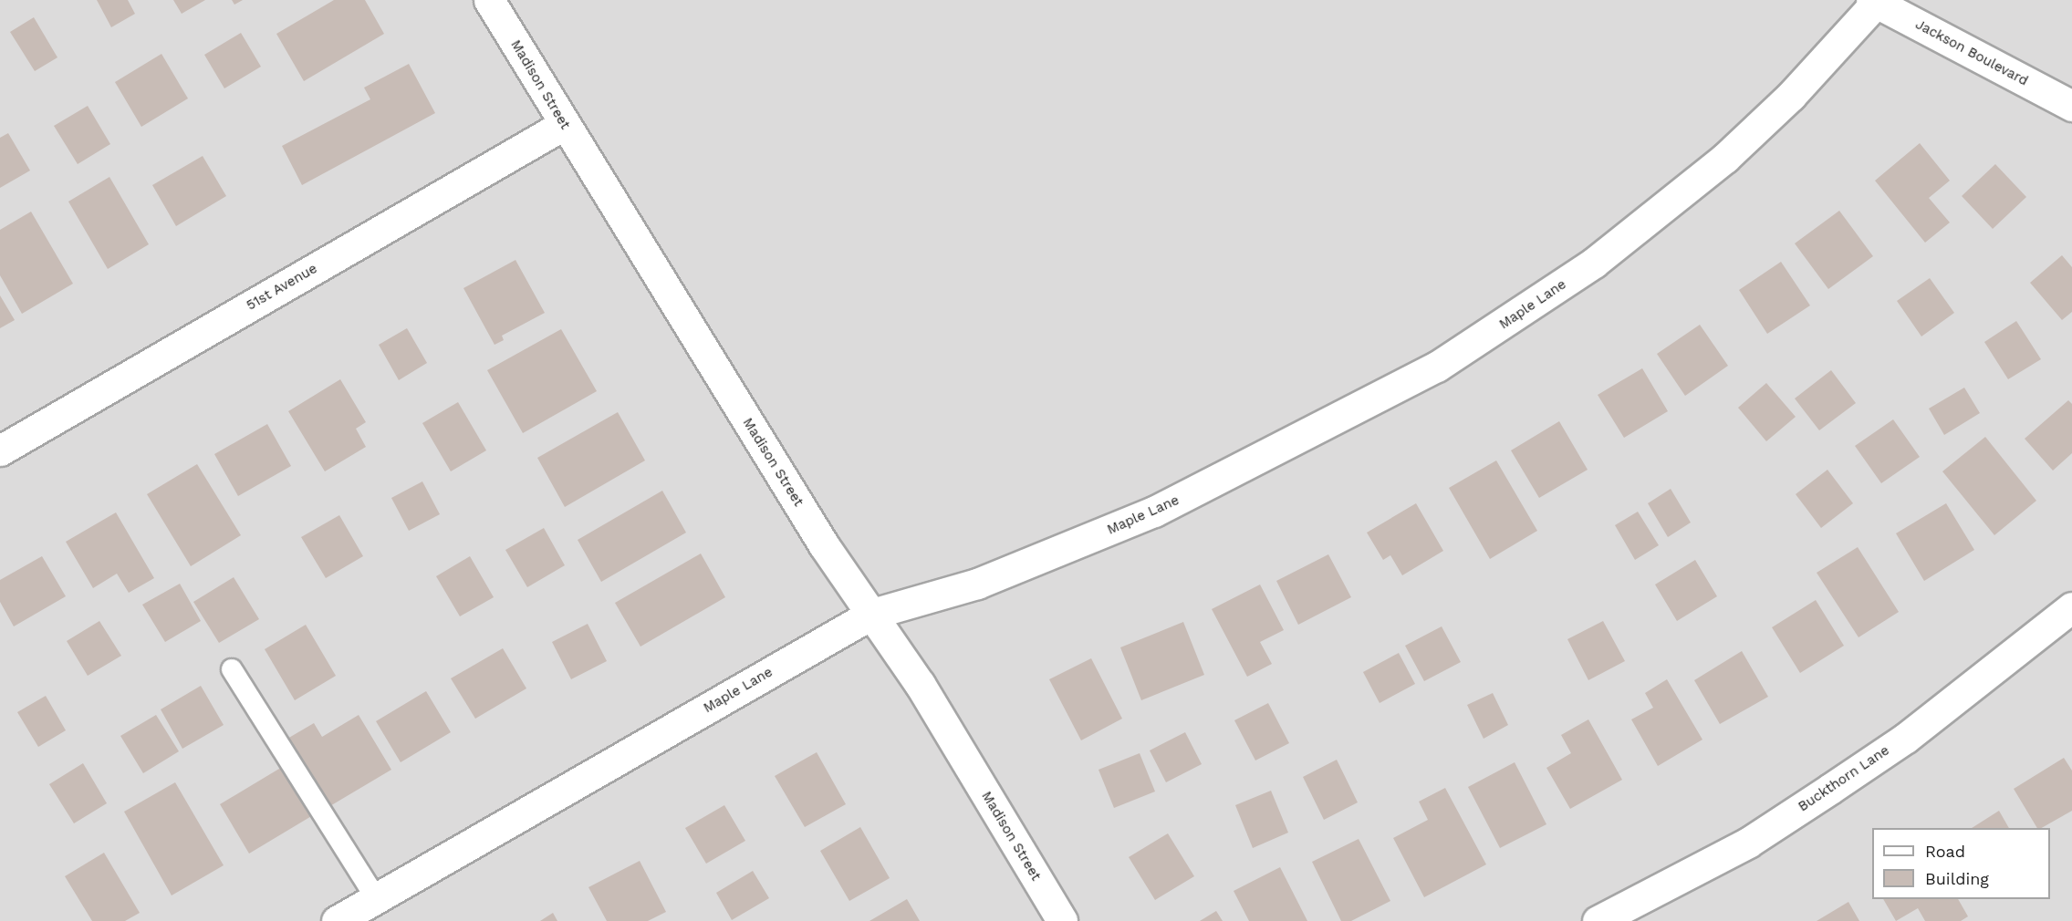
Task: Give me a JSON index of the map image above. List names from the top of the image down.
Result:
{
  "streets": {
    "street": [
      "Jackson Boulevard",
      "Madison Street",
      "51st Avenue",
      "Maple Lane",
      "Buckthorn Lane"
    ]
  },
  "crossings": [
    ["Jackson Boulevard", "Maple Lane"],
    ["Madison Street", "51st Avenue"],
    ["Madison Street", "Maple Lane"]
  ],
  "legend": ["Road", "Building"]
}
